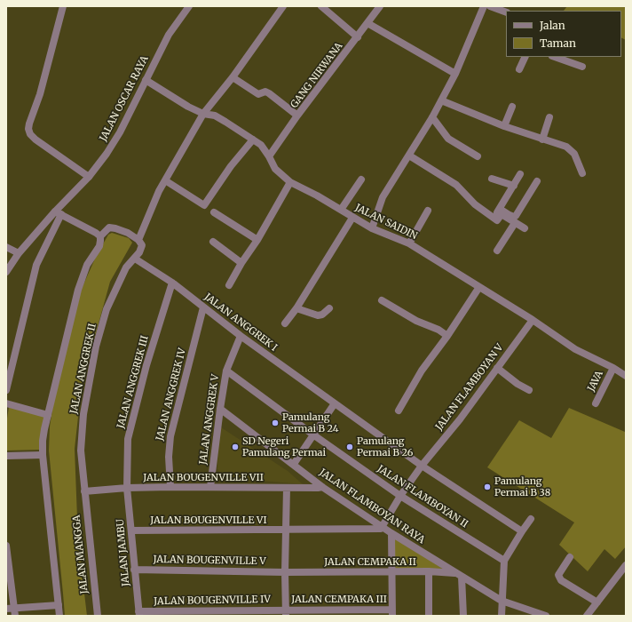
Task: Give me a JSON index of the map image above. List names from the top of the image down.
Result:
{
  "streets": {
    "street": [
      "GANG NIRWANA",
      "JALAN OSCAR RAYA",
      "JALAN SAIDIN",
      "JALAN ANGGREK I",
      "JALAN ANGGREK II",
      "JAVA",
      "JALAN ANGGREK III",
      "JALAN FLAMBOYAN V",
      "JALAN ANGGREK IV",
      "JALAN ANGGREK V",
      "JALAN BOUGENVILLE VII",
      "JALAN FLAMBOYAN II",
      "JALAN FLAMBOYAN RAYA",
      "JALAN BOUGENVILLE VI",
      "JALAN JAMBU",
      "JALAN MANGGA",
      "JALAN BOUGENVILLE V",
      "JALAN CEMPAKA II",
      "JALAN CEMPAKA III",
      "JALAN BOUGENVILLE IV"
    ]
  },
  "crossings": [
    ["GANG NIRWANA", "JALAN SAIDIN"],
    ["JALAN OSCAR RAYA", "JALAN SAIDIN"],
    ["JALAN SAIDIN", "JAVA"],
    ["JALAN SAIDIN", "JALAN FLAMBOYAN V"],
    ["JALAN ANGGREK I", "JALAN ANGGREK II"],
    ["JALAN ANGGREK I", "JALAN ANGGREK III"],
    ["JALAN ANGGREK I", "JALAN FLAMBOYAN V"],
    ["JALAN ANGGREK I", "JALAN ANGGREK IV"],
    ["JALAN ANGGREK I", "JALAN ANGGREK V"],
    ["JALAN ANGGREK II", "JALAN BOUGENVILLE VII"],
    ["JALAN ANGGREK II", "JALAN MANGGA"],
    ["JALAN ANGGREK III", "JALAN BOUGENVILLE VII"],
    ["JALAN ANGGREK III", "JALAN JAMBU"],
    ["JALAN FLAMBOYAN V", "JALAN FLAMBOYAN II"],
    ["JALAN FLAMBOYAN V", "JALAN FLAMBOYAN RAYA"],
    ["JALAN FLAMBOYAN V", "JALAN BOUGENVILLE VI"],
    ["JALAN ANGGREK IV", "JALAN BOUGENVILLE VII"],
    ["JALAN ANGGREK V", "JALAN BOUGENVILLE VII"],
    ["JALAN ANGGREK V", "JALAN FLAMBOYAN II"],
    ["JALAN ANGGREK V", "JALAN FLAMBOYAN RAYA"],
    ["JALAN BOUGENVILLE VII", "JALAN FLAMBOYAN RAYA"],
    ["JALAN BOUGENVILLE VII", "JALAN JAMBU"],
    ["JALAN BOUGENVILLE VII", "JALAN MANGGA"],
    ["JALAN FLAMBOYAN RAYA", "JALAN BOUGENVILLE VI"],
    ["JALAN FLAMBOYAN RAYA", "JALAN CEMPAKA II"],
    ["JALAN BOUGENVILLE VI", "JALAN JAMBU"],
    ["JALAN JAMBU", "JALAN BOUGENVILLE V"],
    ["JALAN JAMBU", "JALAN BOUGENVILLE IV"],
    ["JALAN BOUGENVILLE V", "JALAN CEMPAKA II"],
    ["JALAN CEMPAKA III", "JALAN BOUGENVILLE IV"]
  ],
  "places": [
    "Pamulang Permai B 24",
    "SD Negeri Pamulang Permai",
    "Pamulang Permai B 26",
    "Pamulang Permai B 38"
  ],
  "legend": ["Jalan", "Taman"]
}
